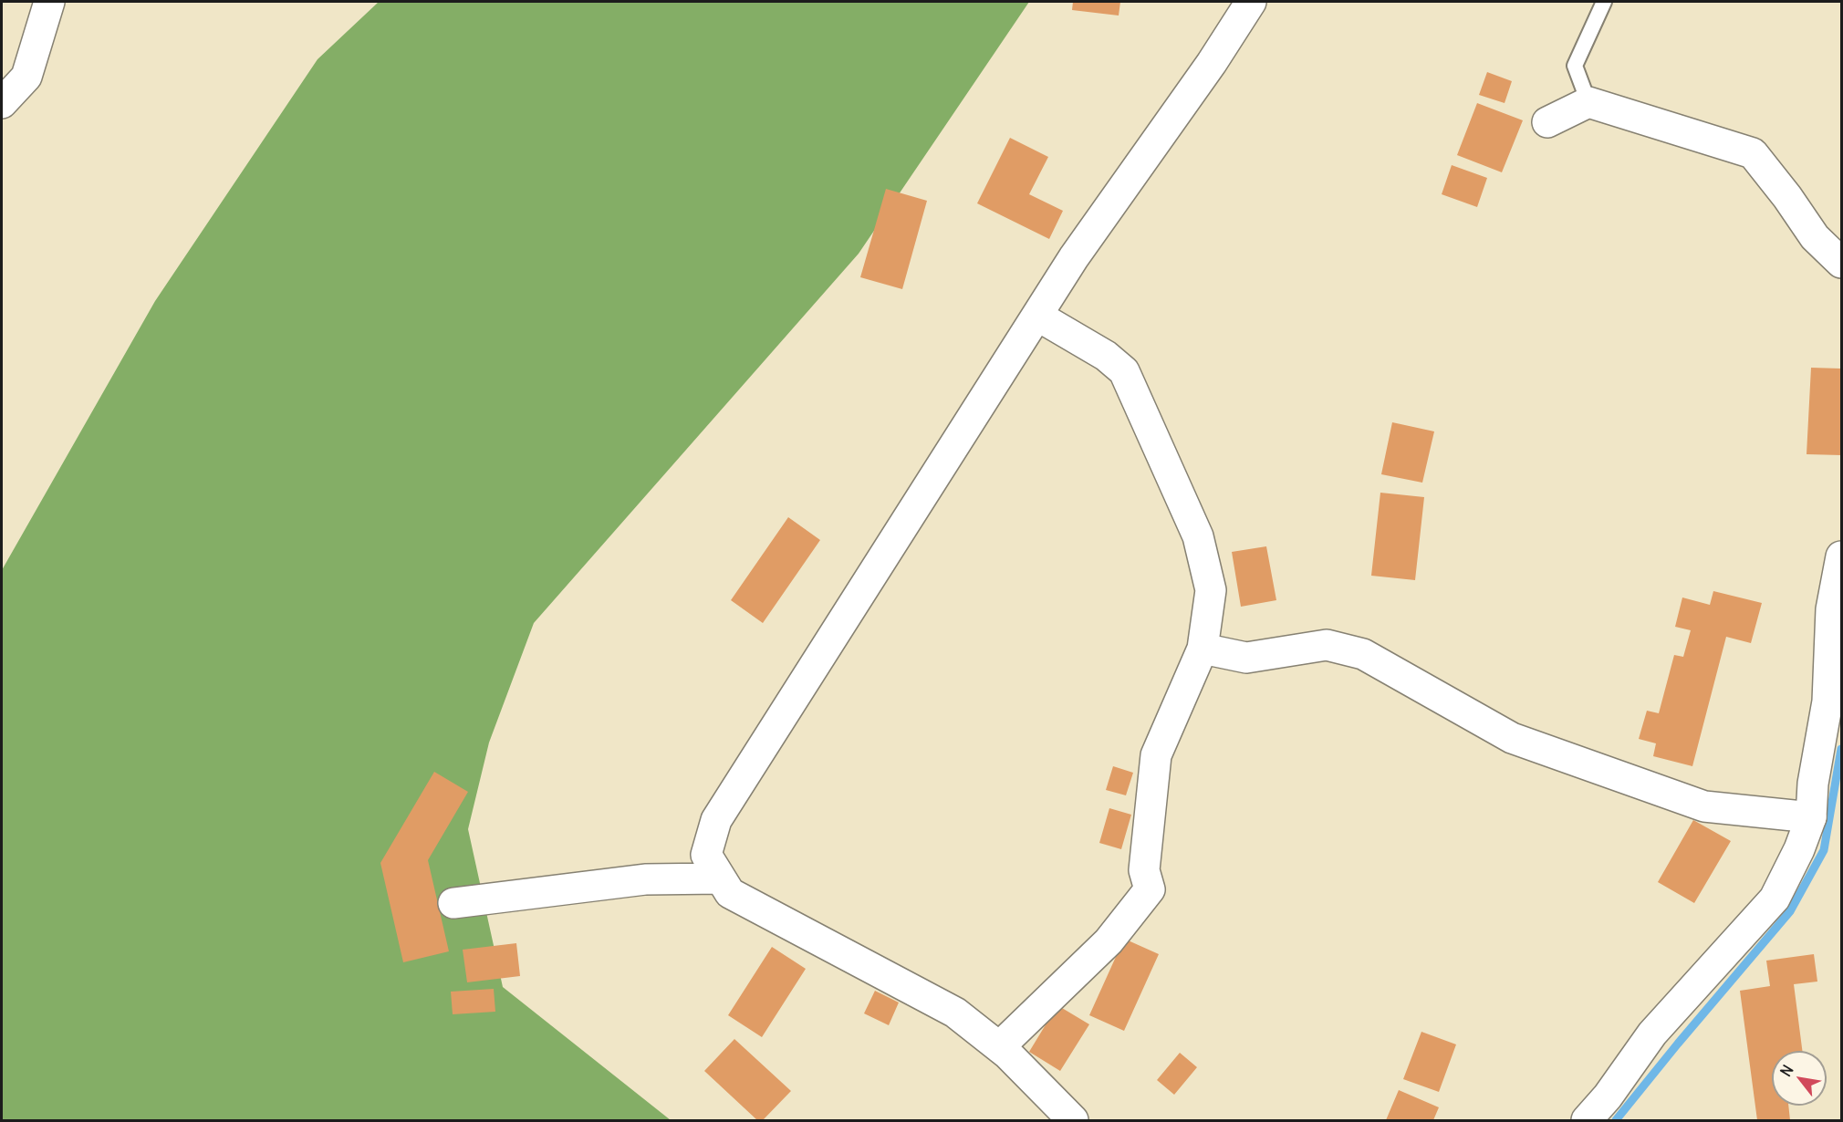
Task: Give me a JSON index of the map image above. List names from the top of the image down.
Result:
{
  "north": "top left"
}
